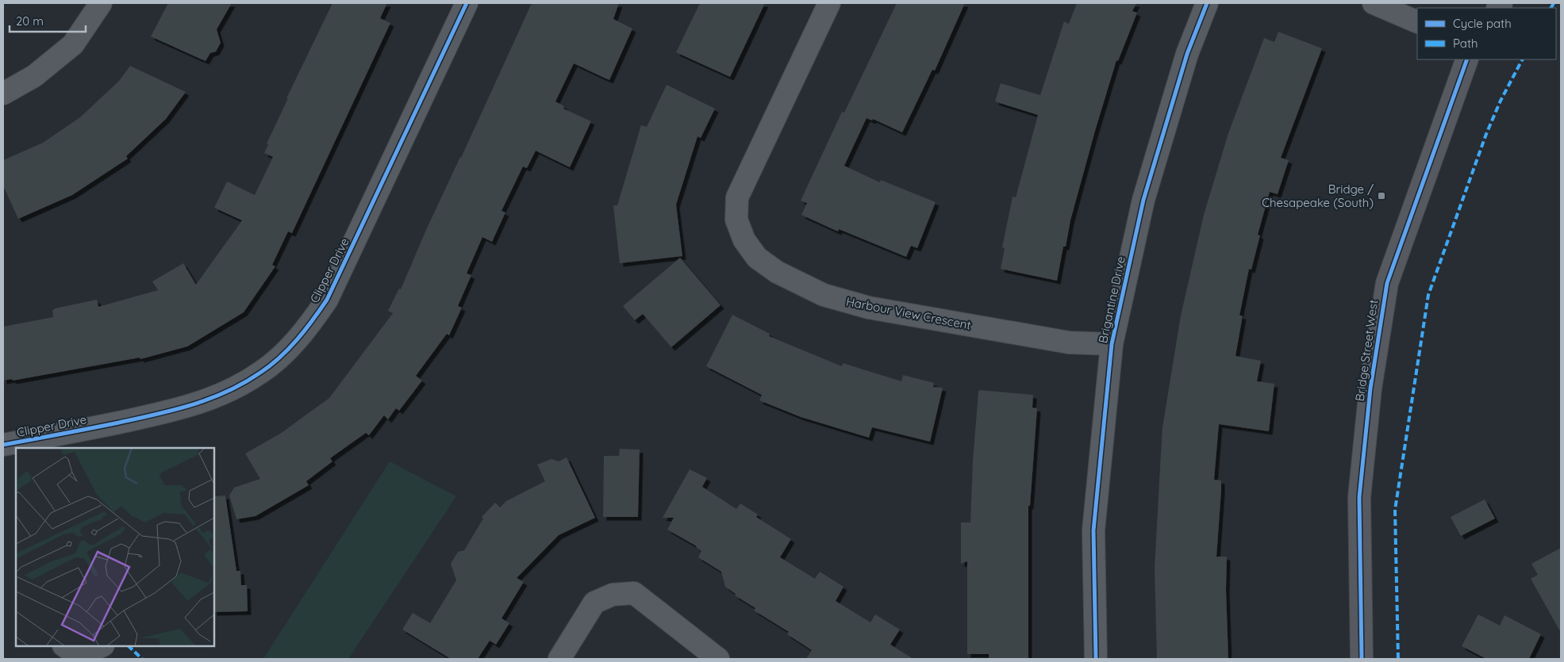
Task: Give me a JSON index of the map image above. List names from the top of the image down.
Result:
{
  "streets": {
    "main road": ["Bridge Street West"],
    "street": ["Clipper Drive", "Brigantine Drive", "Harbour View Crescent"]
  },
  "crossings": [
    ["Brigantine Drive", "Harbour View Crescent"]
  ],
  "places": {
    "transit": ["Bridge / Chesapeake (South)"]
  },
  "legend": ["Cycle path", "Path"],
  "scale_bar": "20 m"
}
